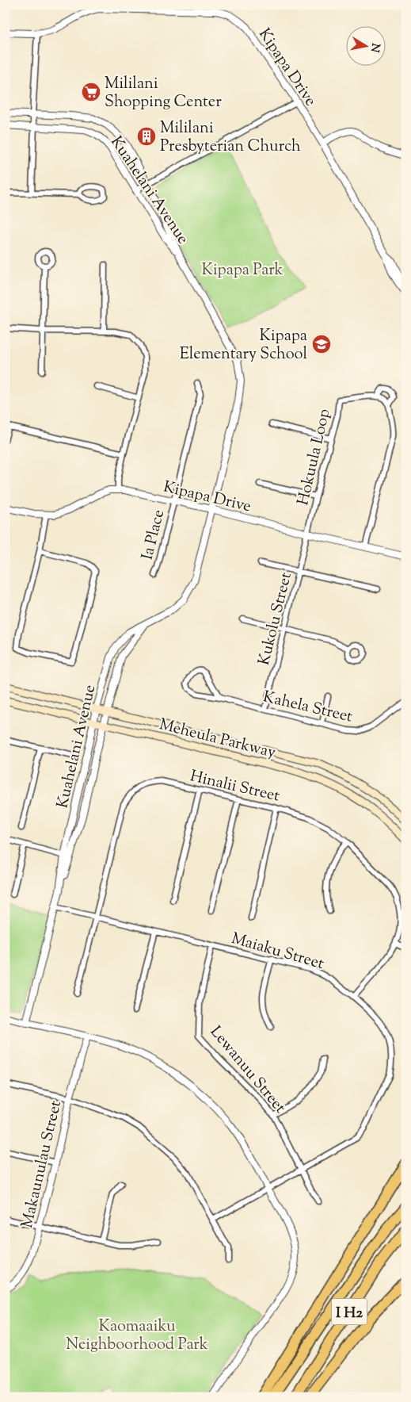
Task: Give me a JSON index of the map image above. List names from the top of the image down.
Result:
{
  "streets": {
    "highway": ["I H2"],
    "main road": ["Meheula Parkway"],
    "street": [
      "Kipapa Drive",
      "Kuahelani Avenue",
      "Hokuula Loop",
      "Ia Place",
      "Kukolu Street",
      "Kahela Street",
      "Hinalii Street",
      "Maiaku Street",
      "Lewanuu Street",
      "Makaunulau Street"
    ]
  },
  "crossings": [
    ["Kipapa Drive", "Kuahelani Avenue"],
    ["Kipapa Drive", "Hokuula Loop"],
    ["Kipapa Drive", "Ia Place"],
    ["Kipapa Drive", "Kukolu Street"],
    ["Kuahelani Avenue", "Meheula Parkway"],
    ["Kuahelani Avenue", "Maiaku Street"],
    ["Hokuula Loop", "Kukolu Street"],
    ["Kukolu Street", "Kahela Street"],
    ["Hinalii Street", "Maiaku Street"],
    ["Maiaku Street", "Lewanuu Street"]
  ],
  "parks": ["Kipapa Park", "Kaomaaiku Neighboorhood Park"],
  "places": {
    "supermarket": ["Mililani Shopping Center"],
    "building": ["Mililani Presbyterian Church"],
    "school or university": ["Kipapa Elementary School"]
  },
  "north": "right"
}
